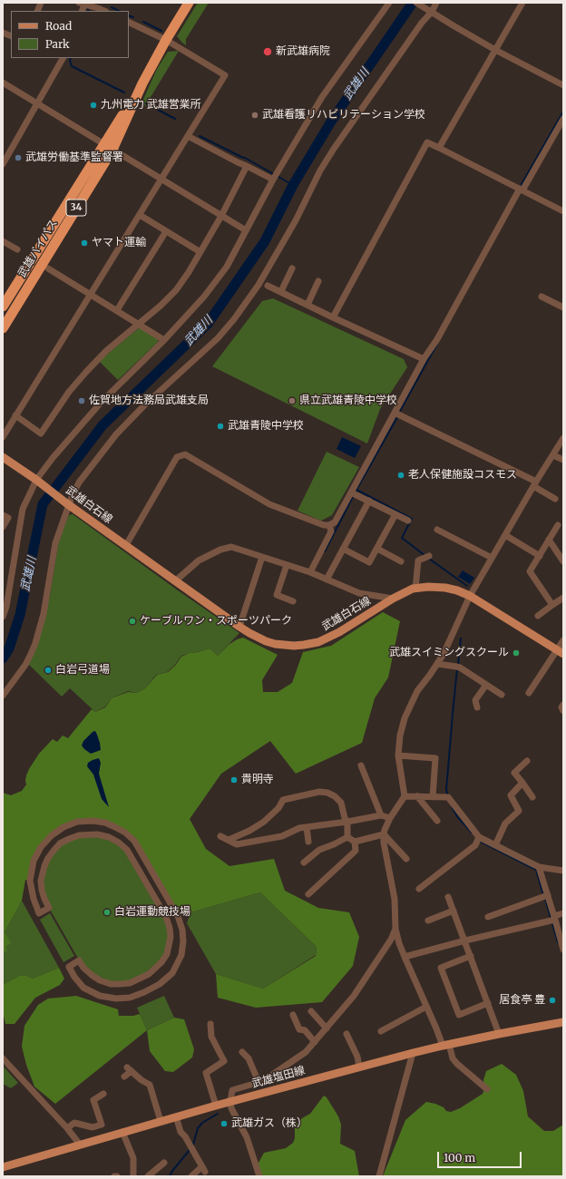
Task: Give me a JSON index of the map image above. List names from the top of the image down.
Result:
{
  "streets": {
    "highway": ["34", "武雄バイパス"],
    "main road": ["武雄白石線", "武雄塩田線"]
  },
  "water": ["武雄川"],
  "places": [
    "新武雄病院",
    "九州電力 武雄営業所",
    "武雄看護リハビリテーション学校",
    "武雄労働基準監督署",
    "ヤマト運輸",
    "佐賀地方法務局武雄支局",
    "県立武雄青陵中学校",
    "武雄青陵中学校",
    "老人保健施設コスモス",
    "ケーブルワン・スポーツパーク",
    "武雄スイミングスクール",
    "白岩弓道場",
    "貴明寺",
    "白岩運動競技場",
    "居食亭 豊",
    "武雄ガス（株）"
  ],
  "legend": ["Road", "Park"],
  "scale_bar": "100 m"
}
